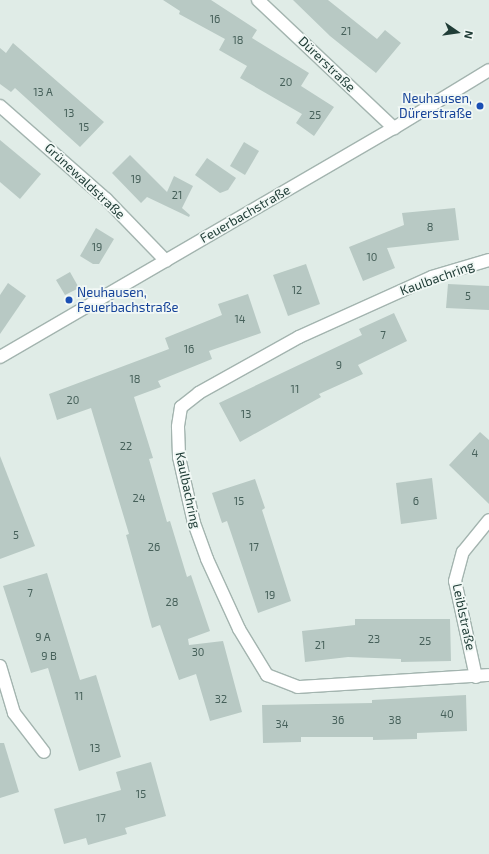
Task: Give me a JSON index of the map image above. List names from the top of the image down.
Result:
{
  "streets": {
    "street": [
      "Dürerstraße",
      "Grünewaldstraße",
      "Feuerbachstraße",
      "Kaulbachring",
      "Leiblstraße"
    ]
  },
  "crossings": [
    ["Dürerstraße", "Feuerbachstraße"],
    ["Grünewaldstraße", "Feuerbachstraße"],
    ["Kaulbachring", "Leiblstraße"]
  ],
  "places": ["Neuhausen, Dürerstraße", "Neuhausen, Feuerbachstraße"],
  "house_numbers": [
    "16",
    "21",
    "18",
    "20",
    "13 A",
    "13",
    "25",
    "15",
    "19",
    "21",
    "8",
    "19",
    "10",
    "12",
    "5",
    "14",
    "7",
    "16",
    "9",
    "18",
    "11",
    "20",
    "13",
    "22",
    "4",
    "24",
    "15",
    "6",
    "5",
    "26",
    "17",
    "7",
    "19",
    "28",
    "9 A",
    "23",
    "25",
    "21",
    "30",
    "9 B",
    "11",
    "32",
    "40",
    "36",
    "38",
    "34",
    "13",
    "15",
    "17"
  ],
  "north": "right"
}
